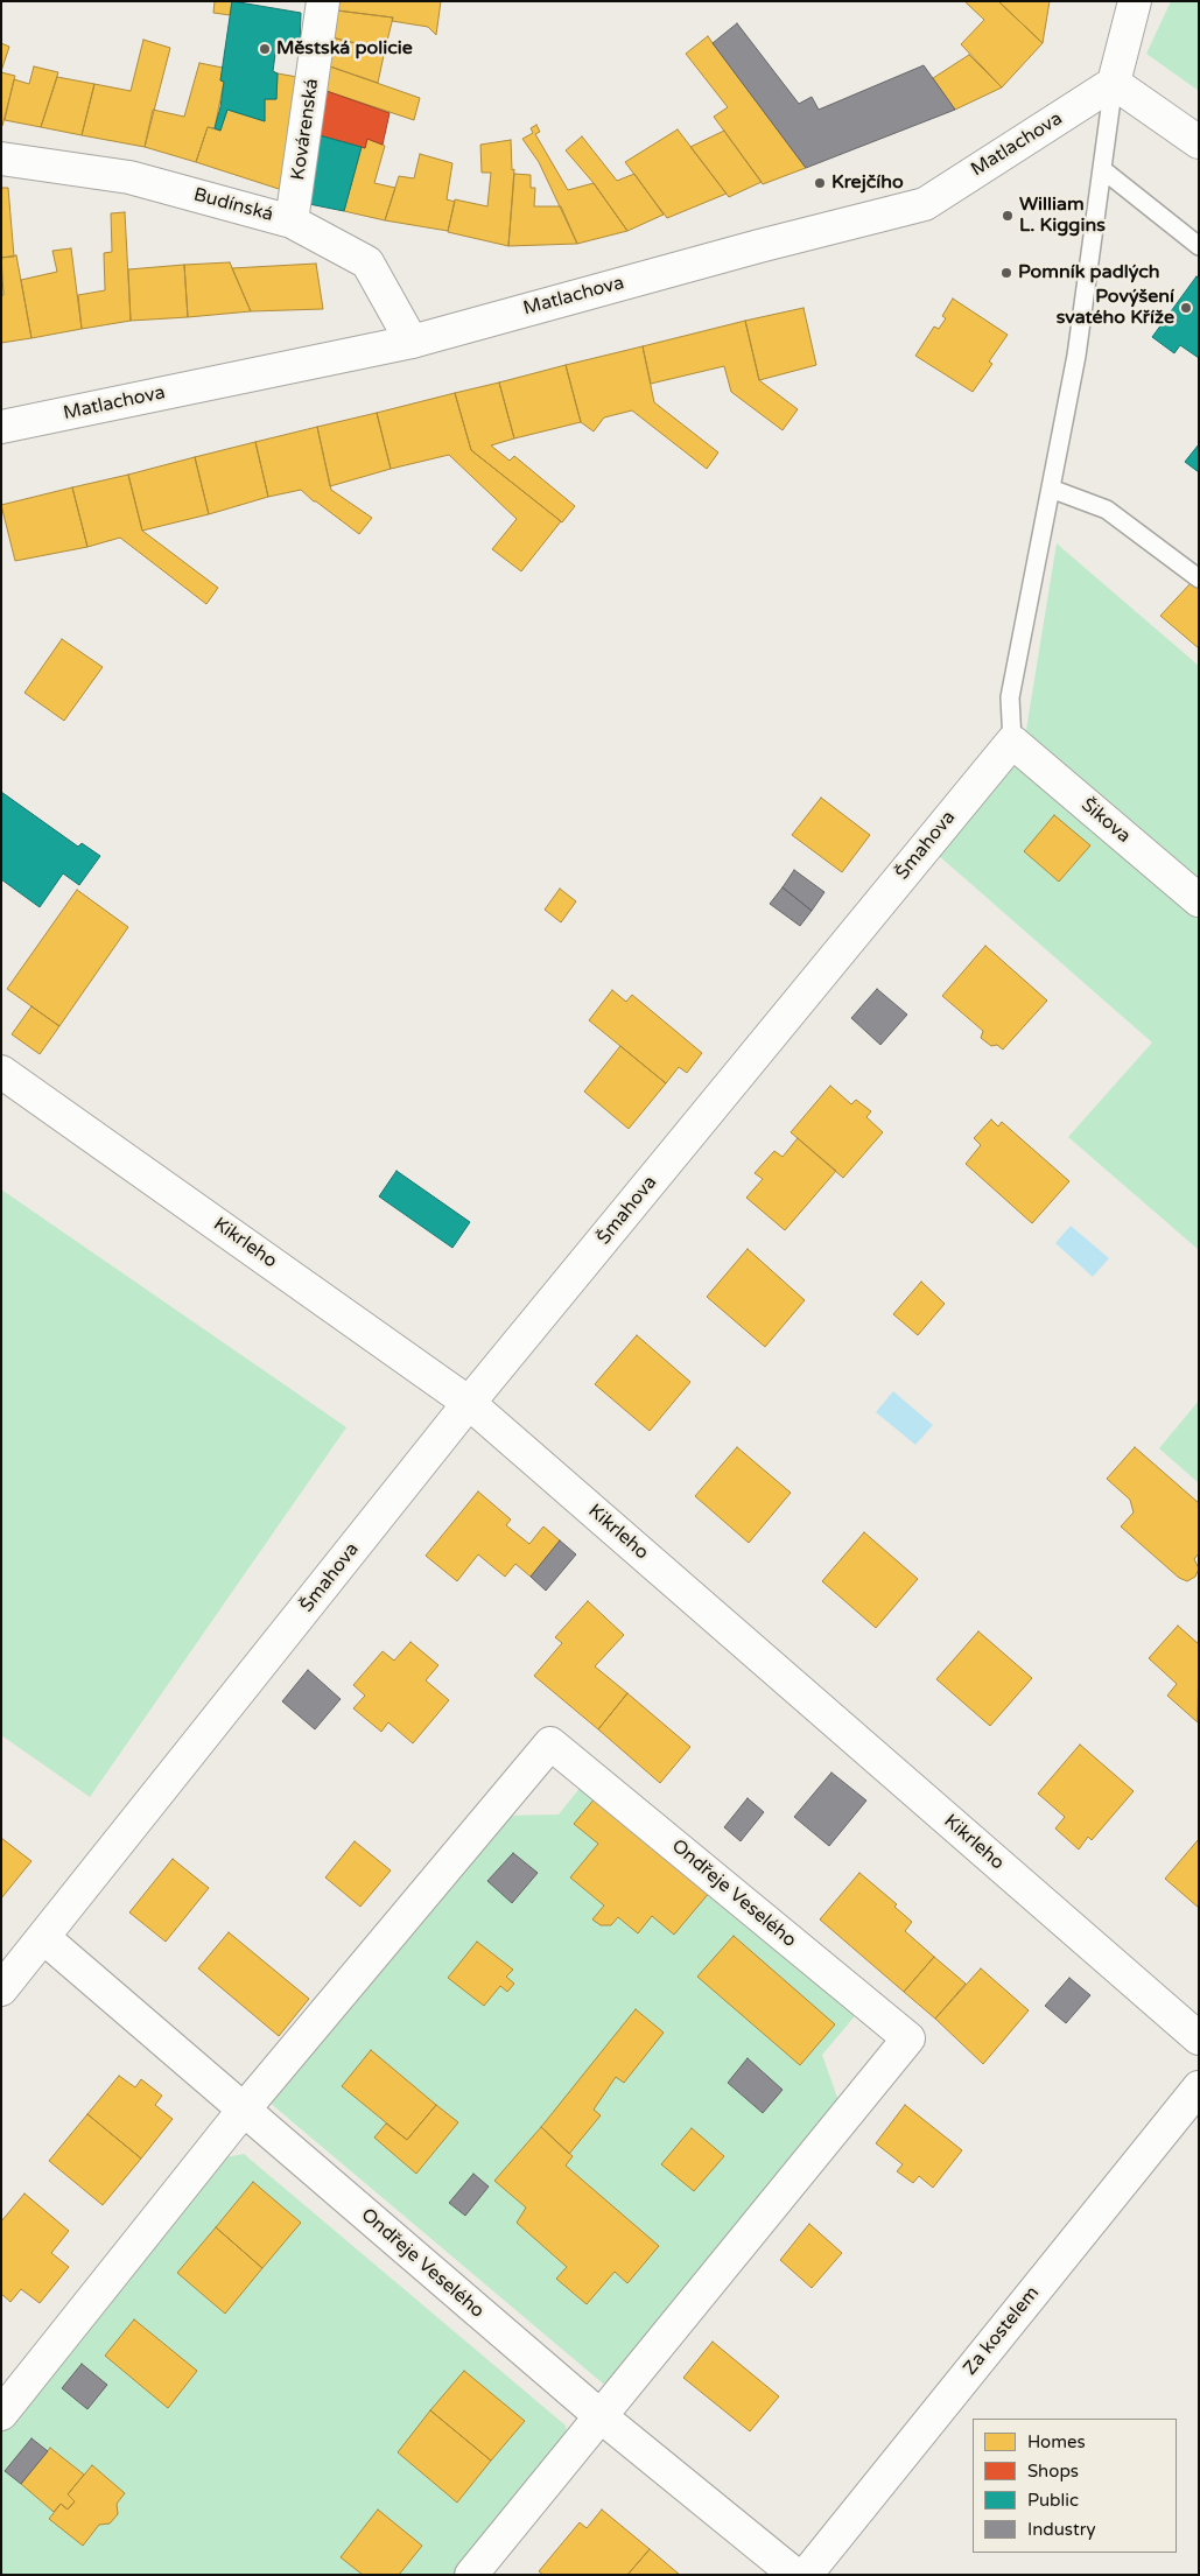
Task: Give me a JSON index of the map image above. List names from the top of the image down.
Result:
{
  "streets": {
    "street": [
      "Kovárenská",
      "Matlachova",
      "Budínská",
      "Šikova",
      "Šmahova",
      "Kikrleho",
      "Ondřeje Veselého",
      "Za kostelem"
    ]
  },
  "crossings": [
    ["Kovárenská", "Budínská"],
    ["Matlachova", "Budínská"],
    ["Šikova", "Šmahova"],
    ["Šmahova", "Kikrleho"],
    ["Šmahova", "Ondřeje Veselého"]
  ],
  "places": [
    "Městská policie",
    "Krejčího",
    "William L. Kiggins",
    "Pomník padlých",
    "Povýšení svatého Kříže"
  ],
  "legend": [
    "Homes",
    "Shops",
    "Public",
    "Industry"
  ]
}
